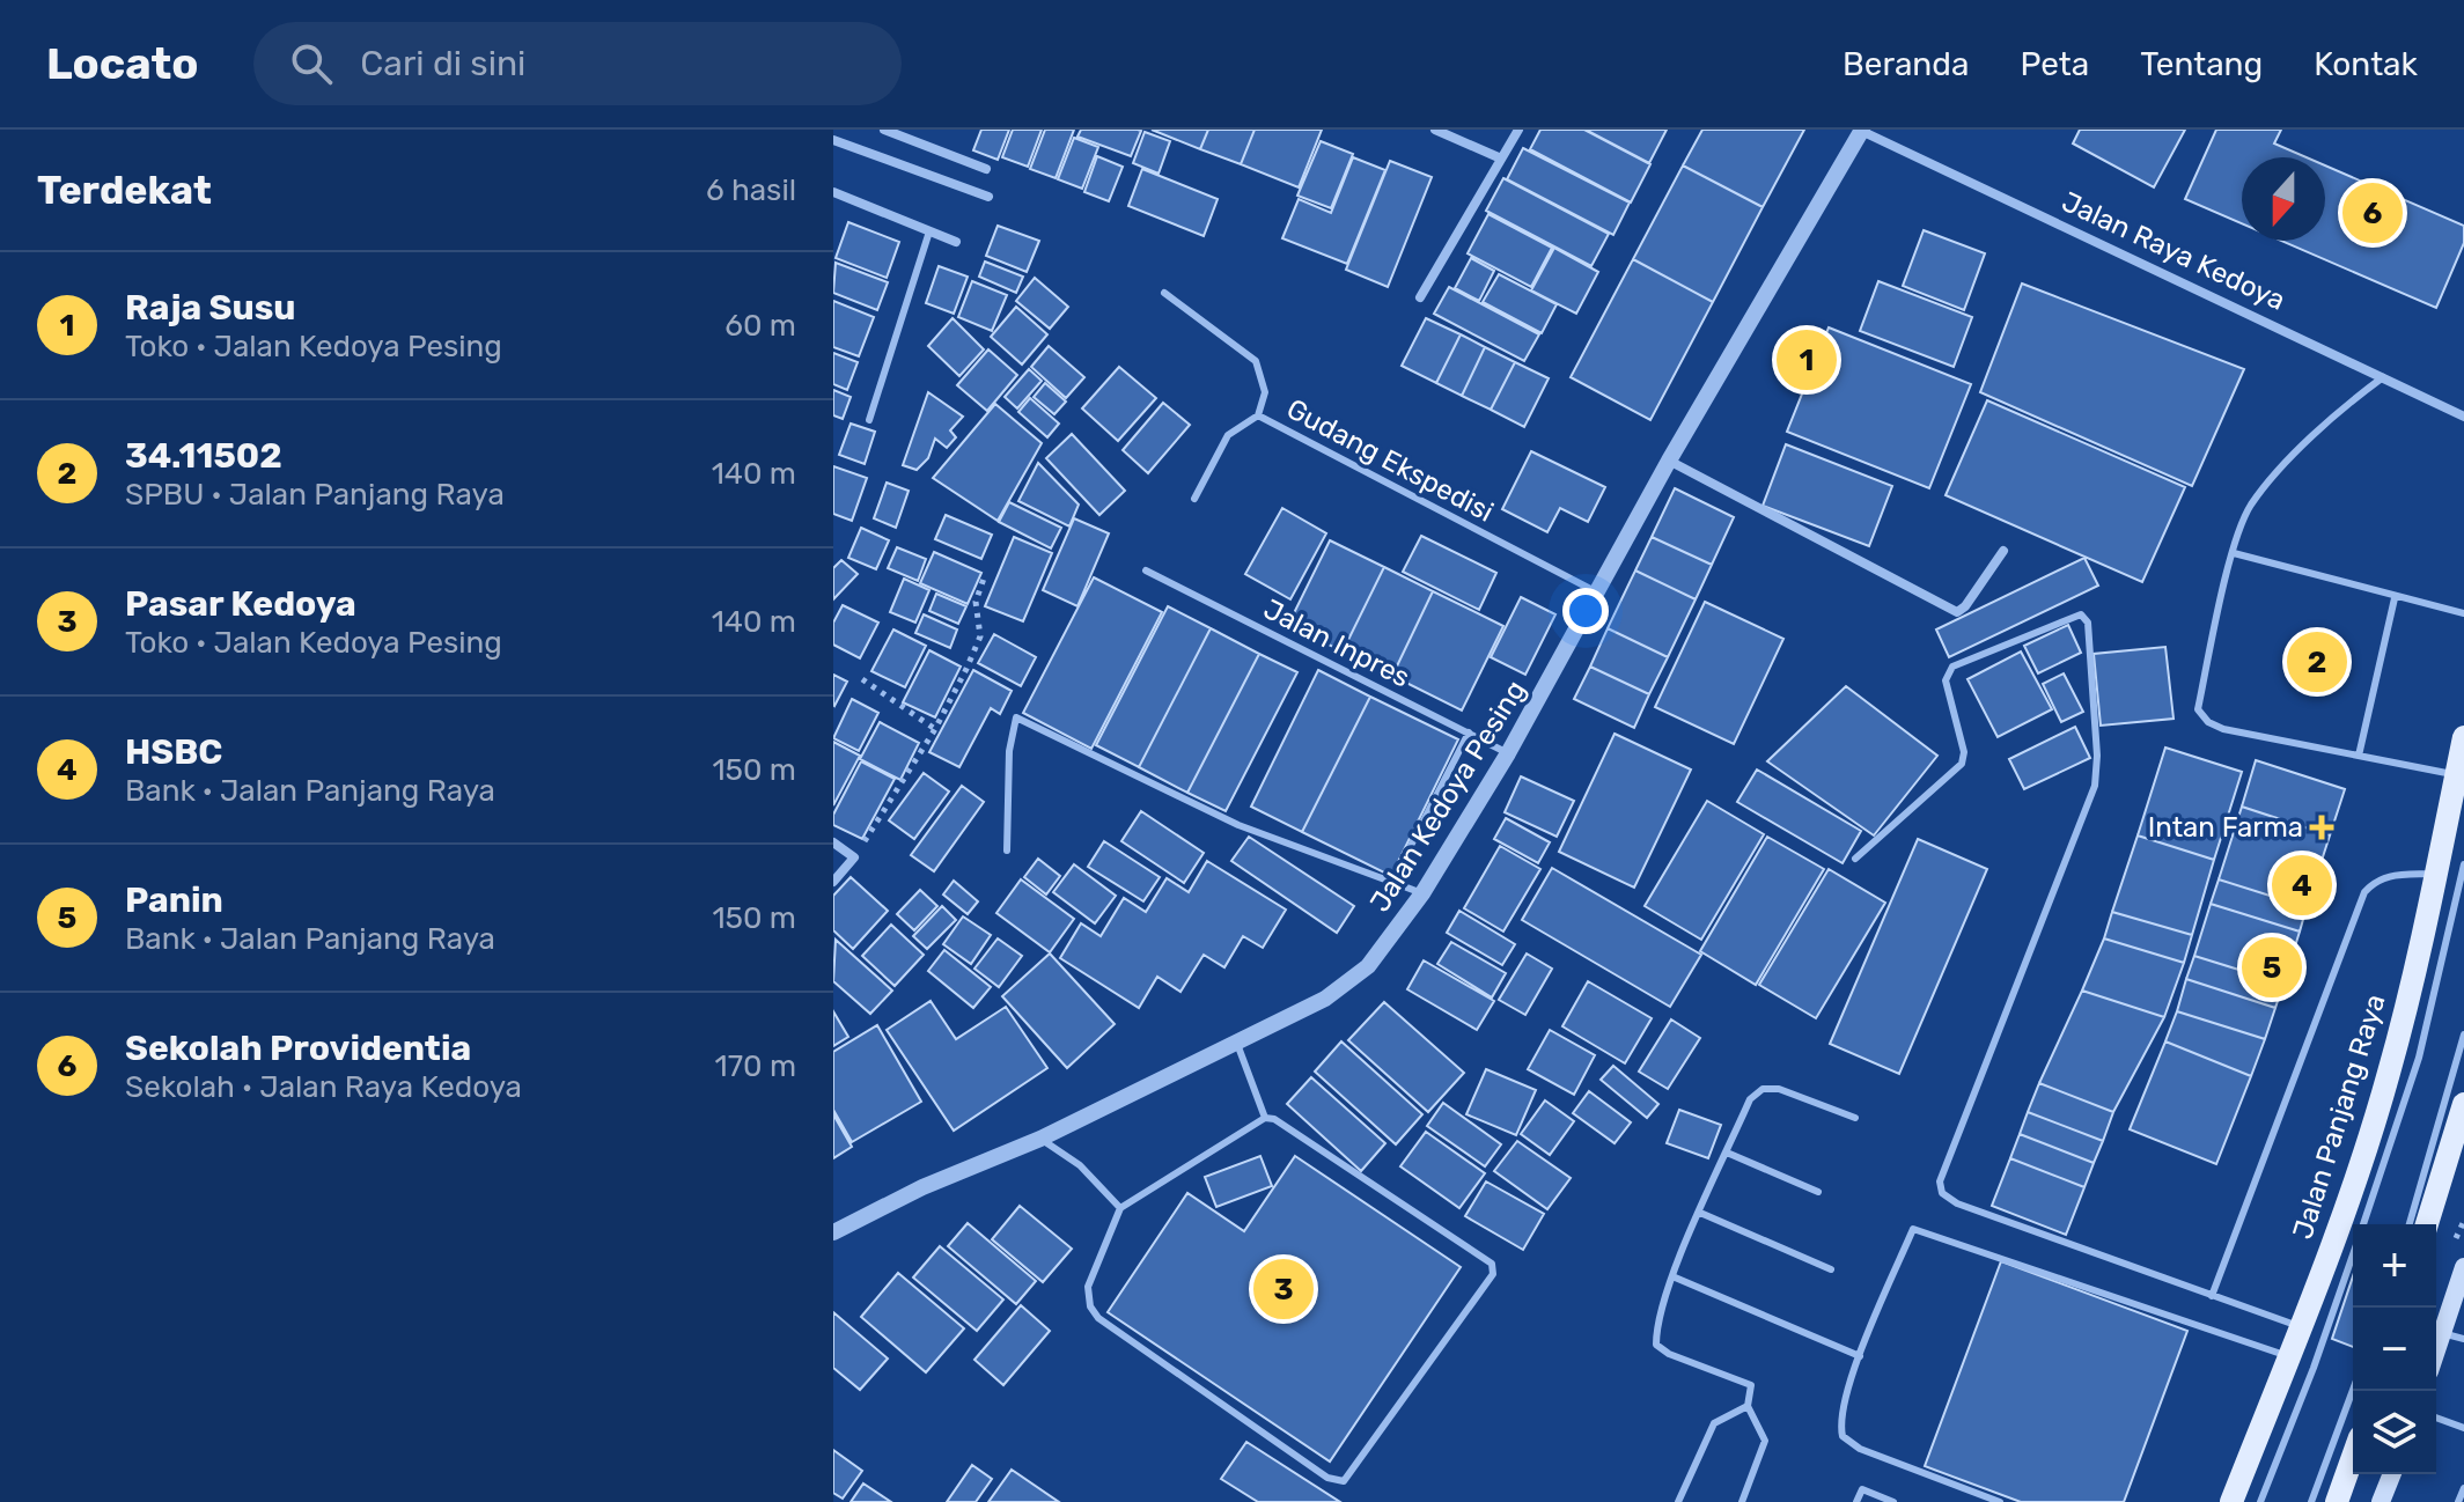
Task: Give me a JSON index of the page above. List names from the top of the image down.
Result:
{
  "streets": {
    "main road": ["Jalan Panjang Raya"],
    "street": ["Jalan Raya Kedoya", "Jalan Kedoya Pesing"],
    "lane": ["Gudang Ekspedisi", "Jalan Inpres"]
  },
  "crossings": [
    ["Jalan Raya Kedoya", "Jalan Kedoya Pesing"],
    ["Gudang Ekspedisi", "Jalan Kedoya Pesing"],
    ["Jalan Inpres", "Jalan Kedoya Pesing"]
  ],
  "places": {
    "health": ["Intan Farma"]
  },
  "north": "bottom",
  "page": {
    "header": "Locato",
    "search": "Cari di sini",
    "nav": [
      "Beranda",
      "Peta",
      "Tentang",
      "Kontak"
    ],
    "heading": ["Terdekat", "6 hasil"],
    "pins": [
      "6",
      "1",
      "2",
      "4",
      "5",
      "3"
    ],
    "list": [
      {
        "mark": "1",
        "name": "Raja Susu",
        "note": "Toko · Jalan Kedoya Pesing",
        "value": "60 m"
      },
      {
        "mark": "2",
        "name": "34.11502",
        "note": "SPBU · Jalan Panjang Raya",
        "value": "140 m"
      },
      {
        "mark": "3",
        "name": "Pasar Kedoya",
        "note": "Toko · Jalan Kedoya Pesing",
        "value": "140 m"
      },
      {
        "mark": "4",
        "name": "HSBC",
        "note": "Bank · Jalan Panjang Raya",
        "value": "150 m"
      },
      {
        "mark": "5",
        "name": "Panin",
        "note": "Bank · Jalan Panjang Raya",
        "value": "150 m"
      },
      {
        "mark": "6",
        "name": "Sekolah Providentia",
        "note": "Sekolah · Jalan Raya Kedoya",
        "value": "170 m"
      }
    ],
    "map_buttons": ["+", "−"]
  }
}
